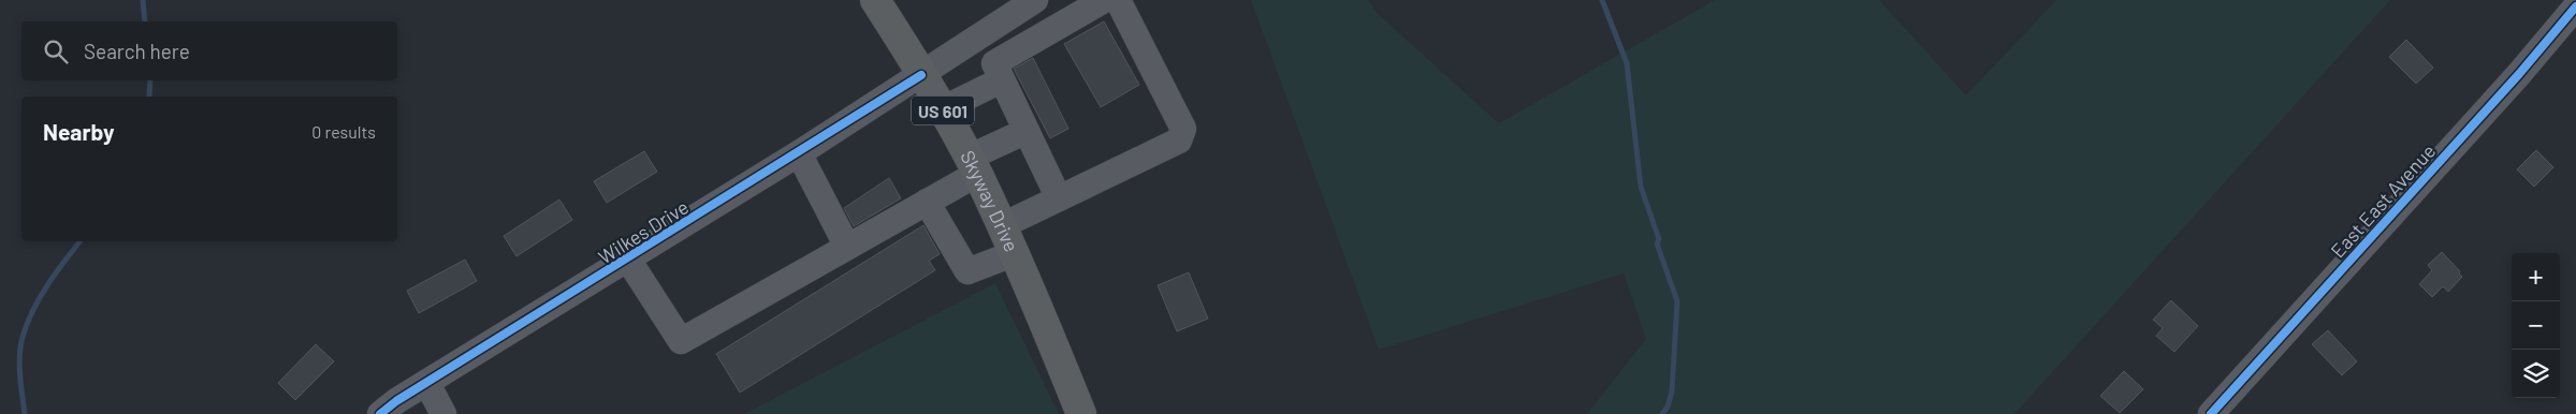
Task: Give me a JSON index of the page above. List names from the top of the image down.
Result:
{
  "streets": {
    "highway": ["US 601", "Skyway Drive"],
    "street": ["East East Avenue", "Wilkes Drive"]
  },
  "crossings": [
    ["Skyway Drive", "Wilkes Drive"]
  ],
  "page": {
    "search": "Search here",
    "heading": ["Nearby", "0 results"],
    "map_buttons": ["+", "−"]
  }
}
